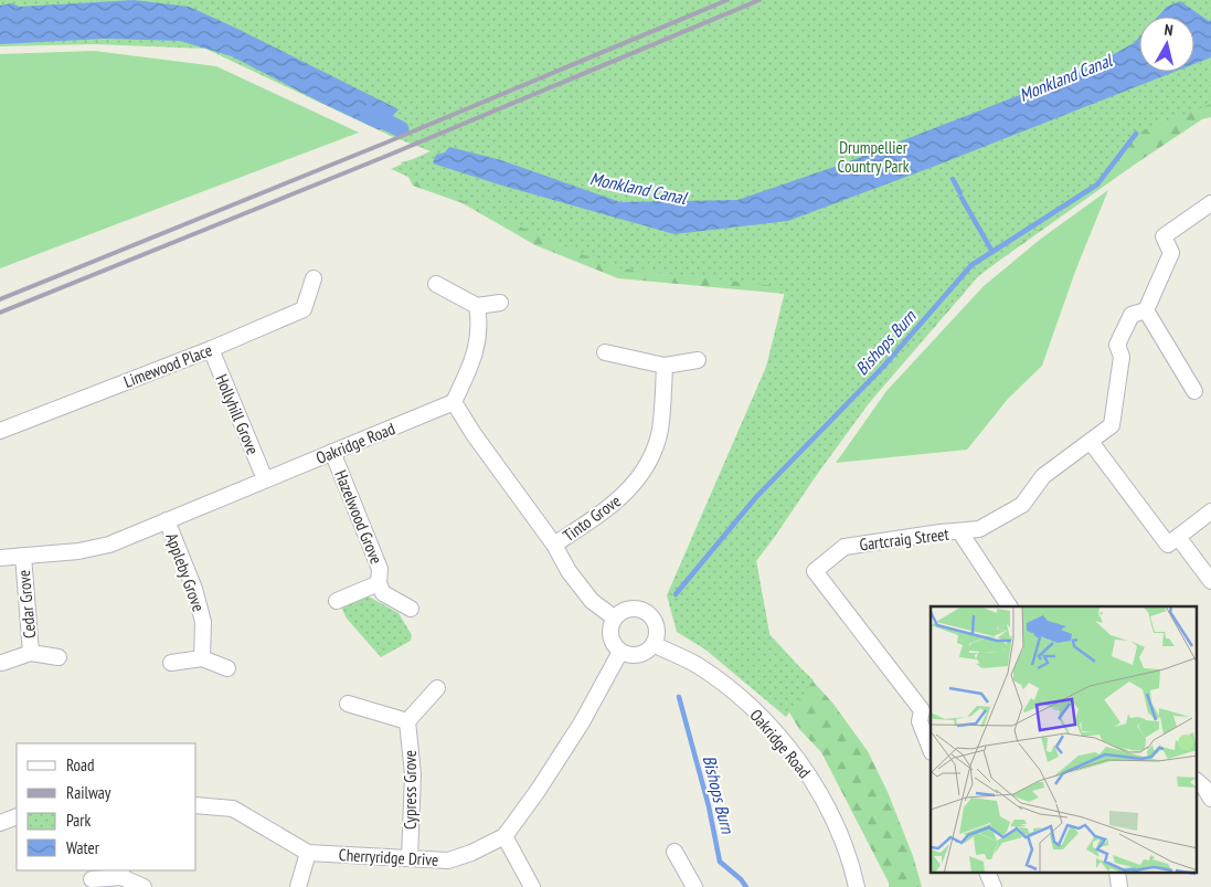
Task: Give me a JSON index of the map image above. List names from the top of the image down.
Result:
{
  "streets": {
    "street": [
      "Limewood Place",
      "Hollyhill Grove",
      "Oakridge Road",
      "Hazelwood Grove",
      "Tinto Grove",
      "Gartcraig Street",
      "Appleby Grove",
      "Cedar Grove",
      "Cypress Grove",
      "Cherryridge Drive"
    ]
  },
  "crossings": [
    ["Limewood Place", "Hollyhill Grove"],
    ["Hollyhill Grove", "Oakridge Road"],
    ["Oakridge Road", "Hazelwood Grove"],
    ["Oakridge Road", "Appleby Grove"],
    ["Oakridge Road", "Cedar Grove"],
    ["Oakridge Road", "Cherryridge Drive"],
    ["Cypress Grove", "Cherryridge Drive"]
  ],
  "water": ["Monkland Canal", "Bishops Burn"],
  "parks": ["Drumpellier Country Park"],
  "legend": [
    "Road",
    "Railway",
    "Park",
    "Water"
  ],
  "north": "top"
}
